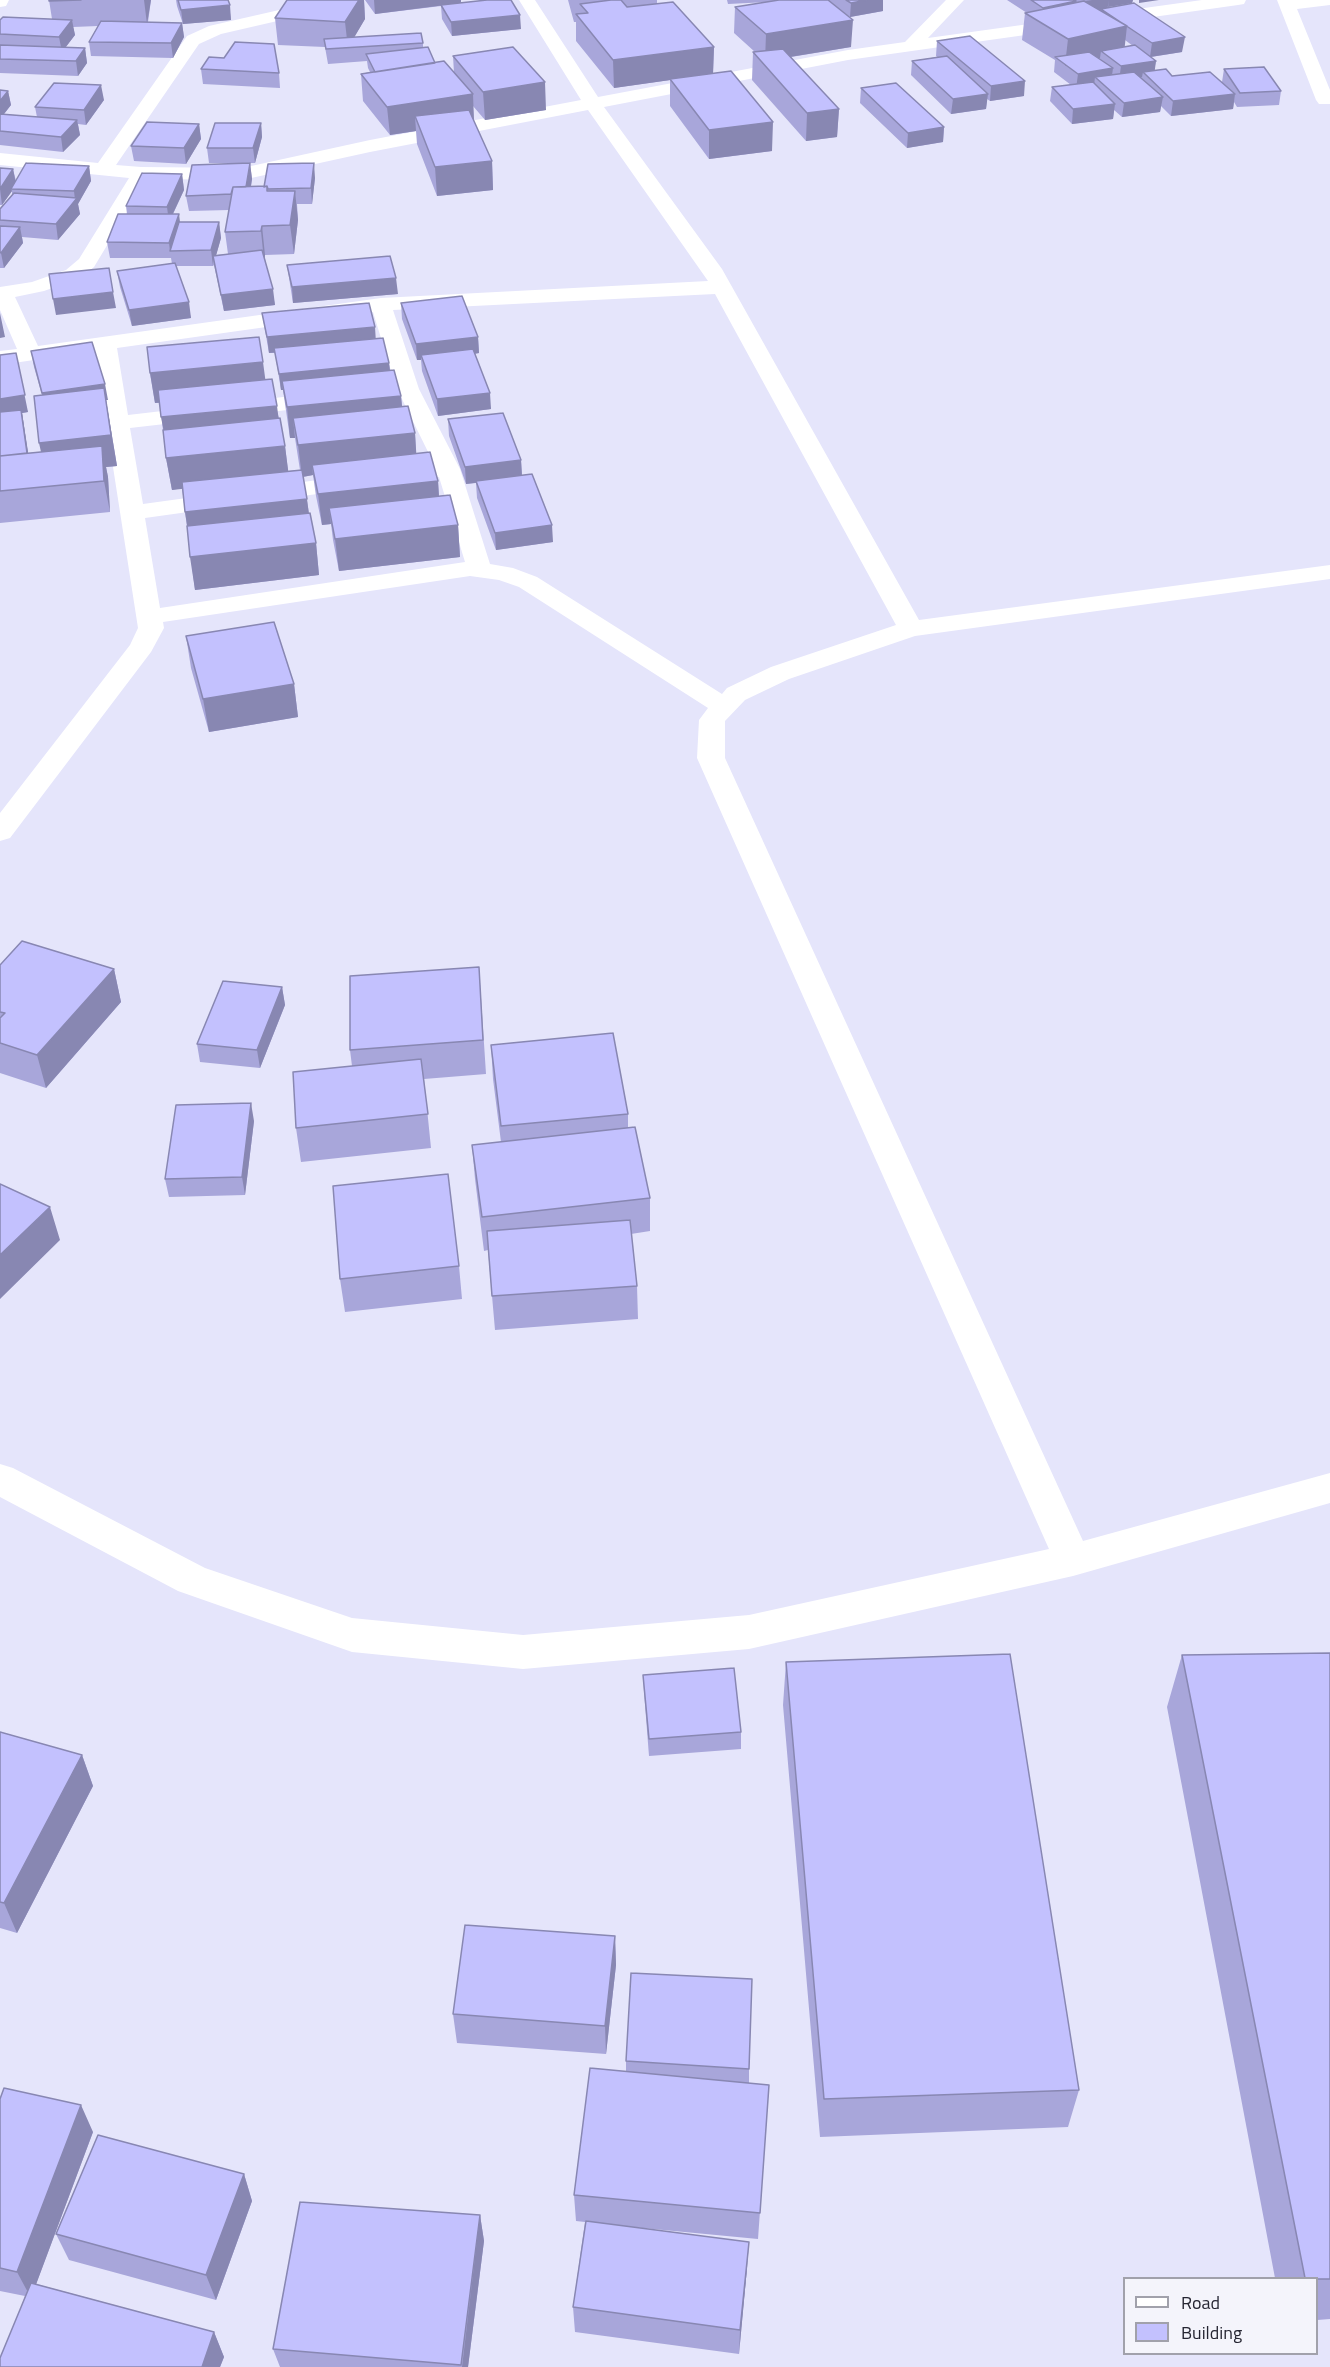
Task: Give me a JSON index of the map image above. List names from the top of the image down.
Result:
{
  "legend": ["Road", "Building"]
}
